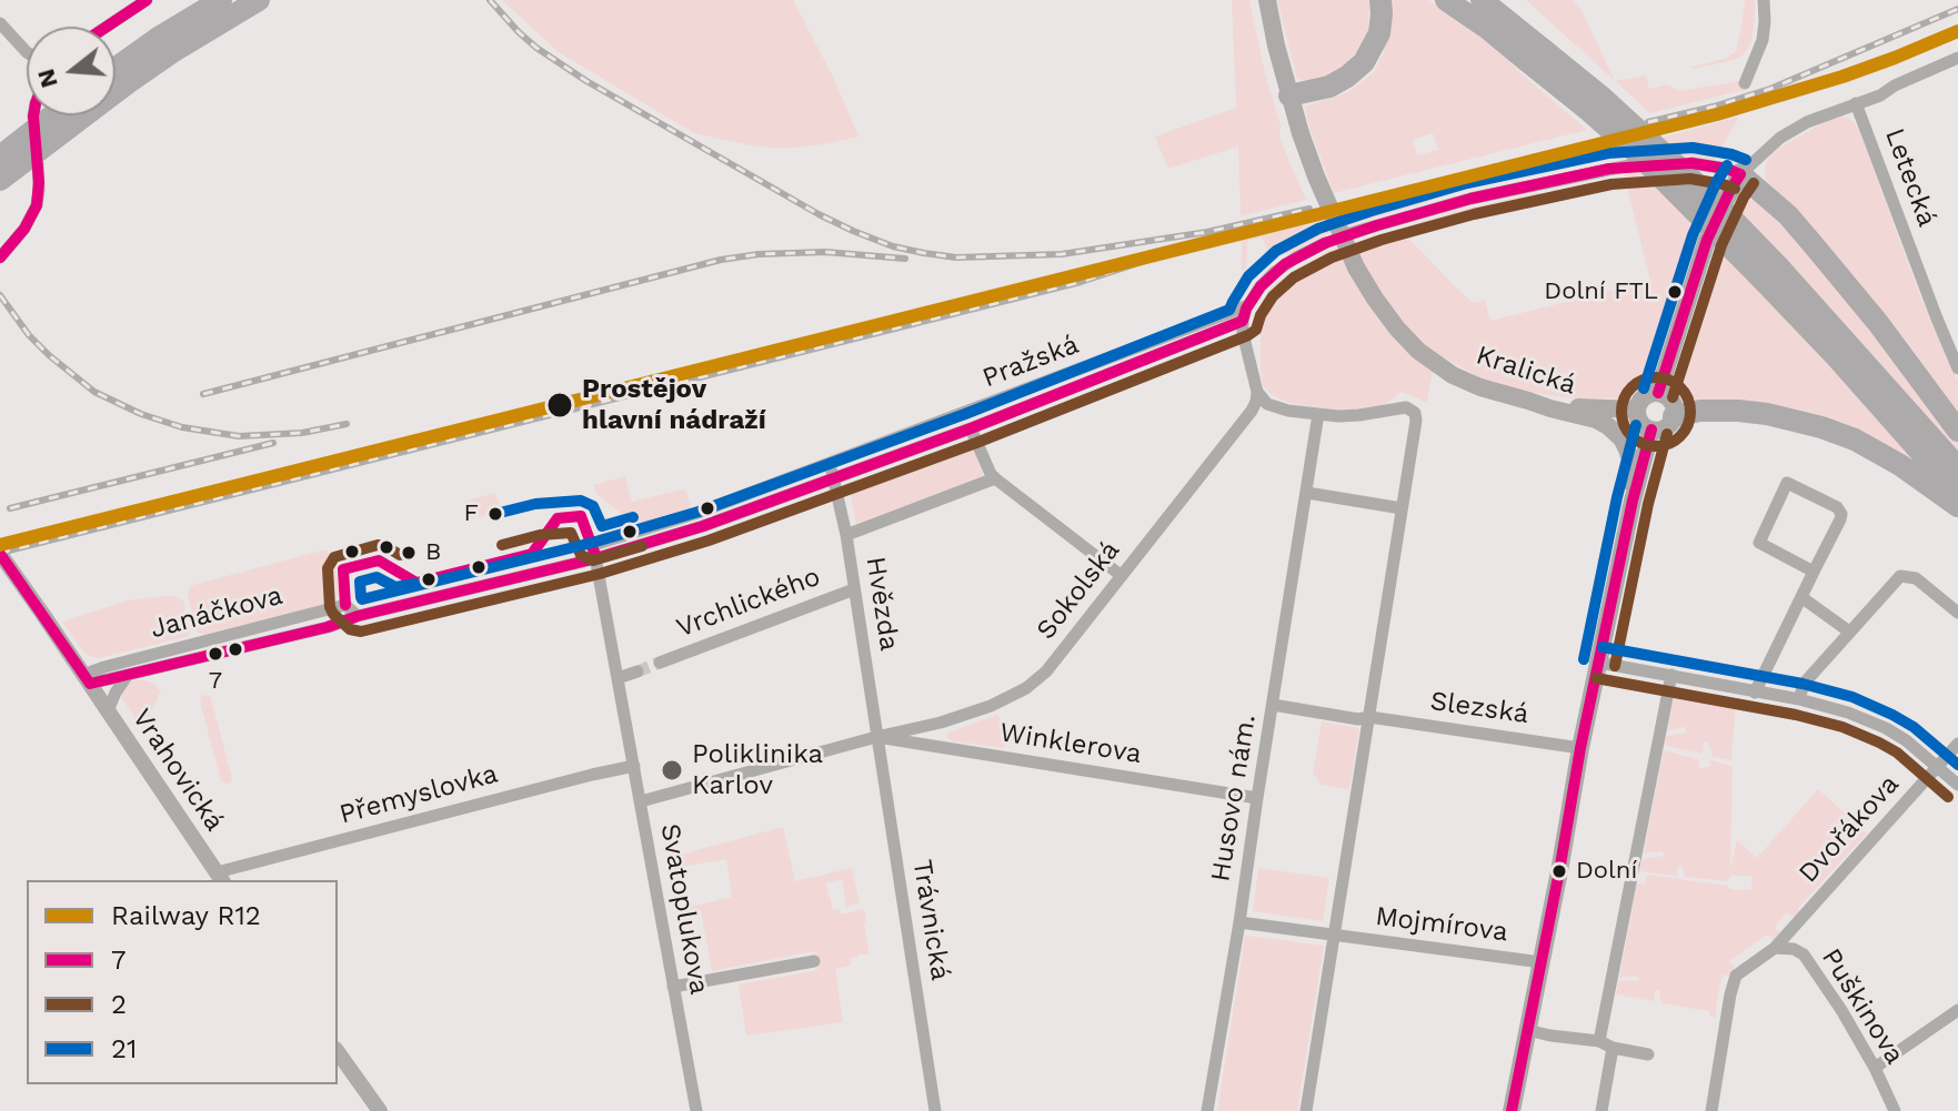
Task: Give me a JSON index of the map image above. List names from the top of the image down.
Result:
{
  "streets": {
    "main road": ["Kralická"],
    "street": [
      "Letecká",
      "Pražská",
      "Sokolská",
      "Vrchlického",
      "Hvězda",
      "Janáčkova",
      "Slezská",
      "Winklerova",
      "Vrahovická",
      "Přemyslovka",
      "Husovo nám.",
      "Dvořákova",
      "Svatoplukova",
      "Trávnická",
      "Mojmírova",
      "Puškinova"
    ]
  },
  "crossings": [
    ["Pražská", "Hvězda"],
    ["Pražská", "Janáčkova"],
    ["Sokolská", "Hvězda"],
    ["Sokolská", "Winklerova"],
    ["Sokolská", "Svatoplukova"],
    ["Sokolská", "Trávnická"],
    ["Vrchlického", "Hvězda"],
    ["Hvězda", "Janáčkova"],
    ["Hvězda", "Winklerova"],
    ["Hvězda", "Trávnická"],
    ["Janáčkova", "Vrahovická"],
    ["Janáčkova", "Svatoplukova"],
    ["Slezská", "Husovo nám."],
    ["Winklerova", "Husovo nám."],
    ["Winklerova", "Trávnická"],
    ["Vrahovická", "Přemyslovka"],
    ["Přemyslovka", "Svatoplukova"],
    ["Husovo nám.", "Mojmírova"],
    ["Dvořákova", "Puškinova"]
  ],
  "places": [
    "Dolní FTL",
    "Prostějov hlavní nádraží",
    "F",
    "B",
    "7",
    "Poliklinika Karlov",
    "Dolní"
  ],
  "lines": [
    "transit line 7",
    "rail line R12",
    "transit line 21",
    "transit line 2"
  ],
  "legend": [
    "Railway R12",
    "7",
    "2",
    "21"
  ],
  "north": "left"
}
